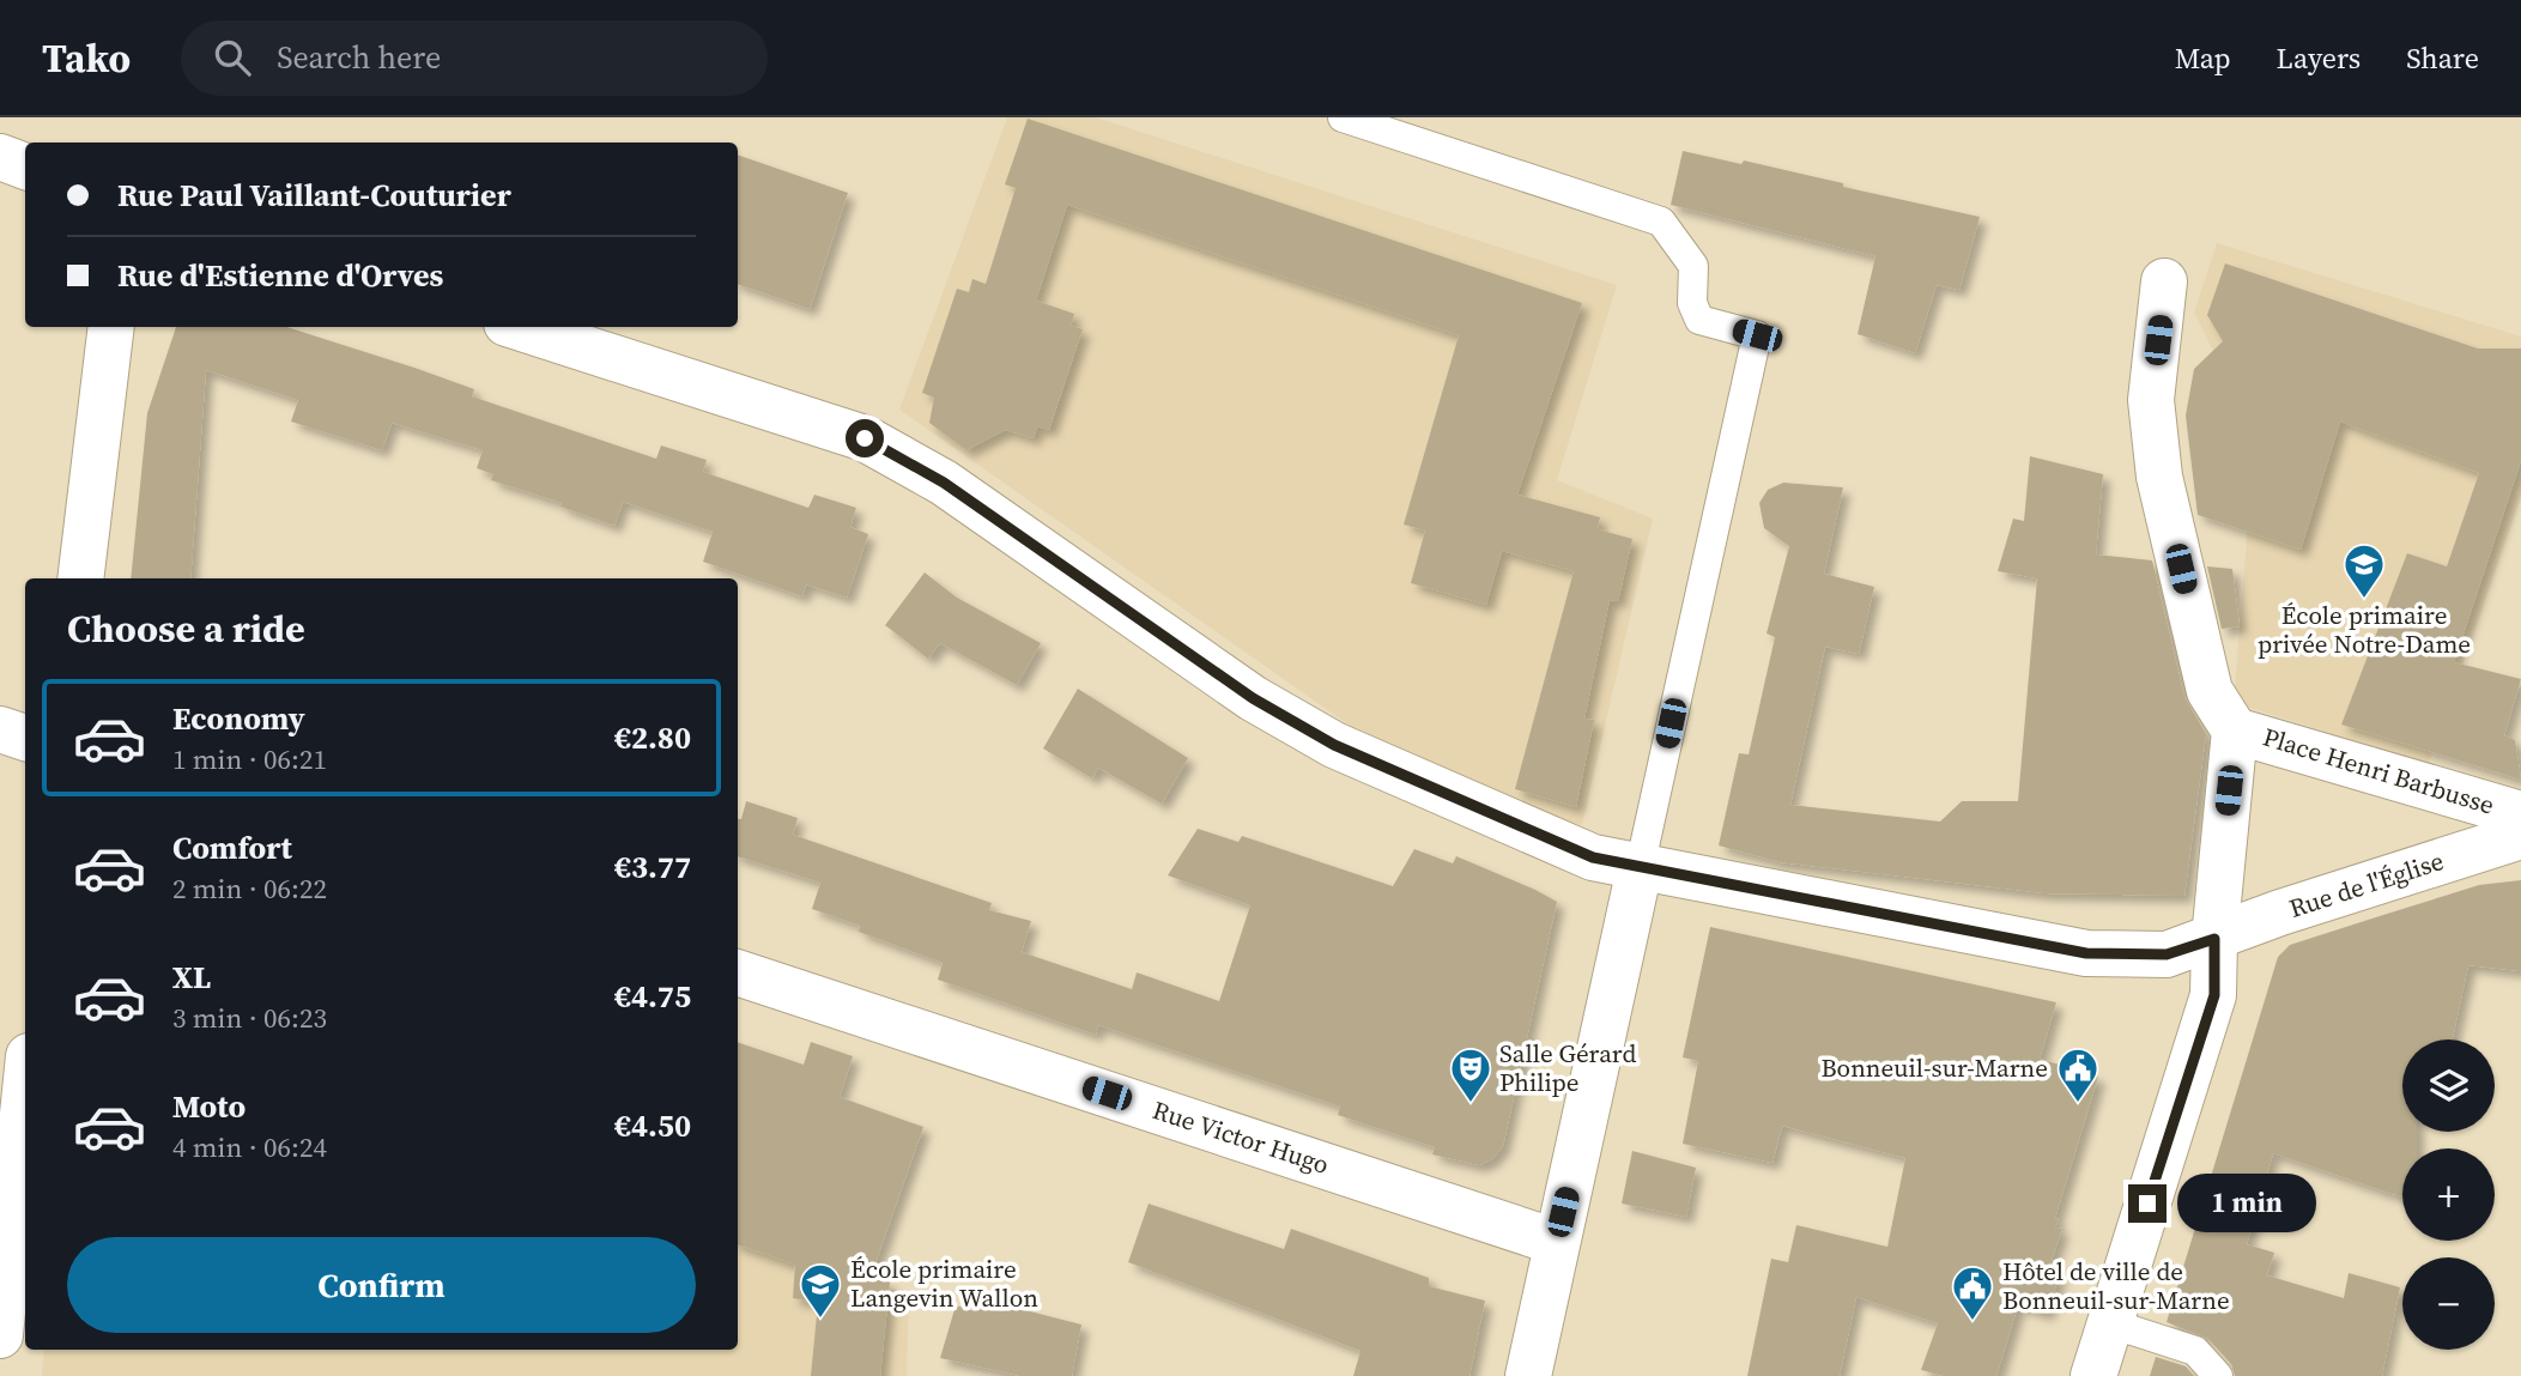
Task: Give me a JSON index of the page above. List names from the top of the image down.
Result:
{
  "streets": {
    "street": ["Place Henri Barbusse", "Rue de l'Église", "Rue Victor Hugo"]
  },
  "places": {
    "school or university": ["École primaire privée Notre-Dame", "École primaire Langevin Wallon"],
    "theatre": ["Salle Gérard Philipe"],
    "public building": ["Bonneuil-sur-Marne", "Hôtel de ville de Bonneuil-sur-Marne"]
  },
  "page": {
    "header": "Tako",
    "search": "Search here",
    "nav": ["Map", "Layers", "Share"],
    "banner": ["Rue Paul Vaillant-Couturier", "Rue d'Estienne d'Orves"],
    "heading": "Choose a ride",
    "list": [
      {
        "name": "Economy",
        "note": "1 min · 06:21",
        "value": "€2.80"
      },
      {
        "name": "Comfort",
        "note": "2 min · 06:22",
        "value": "€3.77"
      },
      {
        "name": "XL",
        "note": "3 min · 06:23",
        "value": "€4.75"
      },
      {
        "name": "Moto",
        "note": "4 min · 06:24",
        "value": "€4.50"
      }
    ],
    "map_buttons": ["+", "−"],
    "bubble": "1 min",
    "buttons": "Confirm"
  }
}
